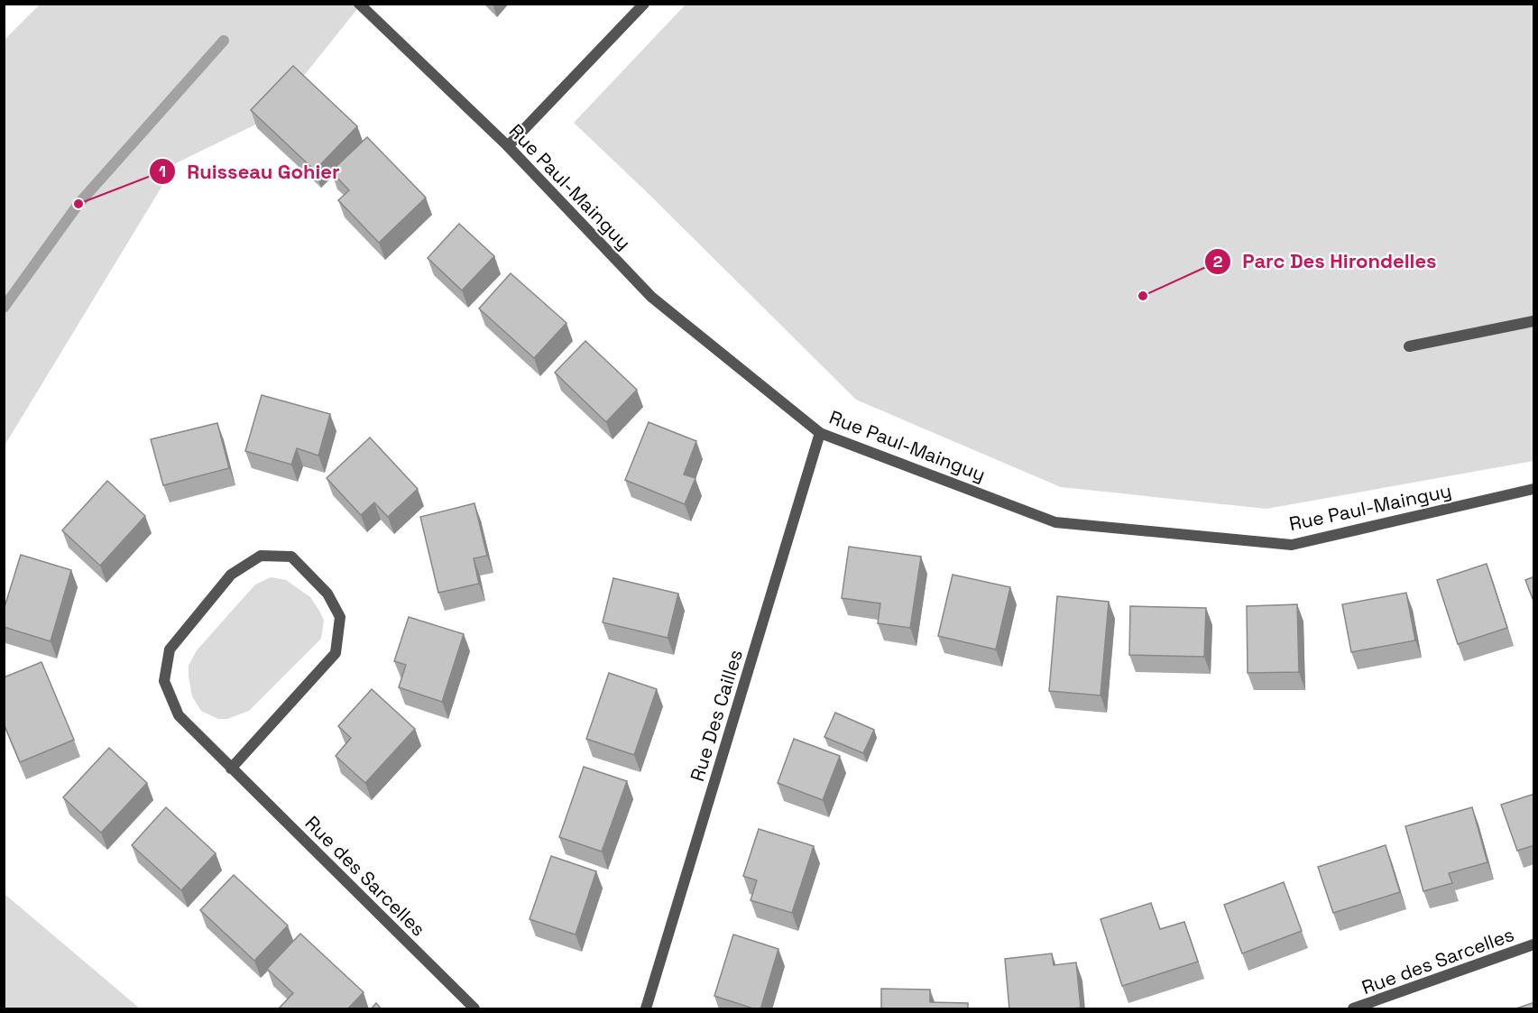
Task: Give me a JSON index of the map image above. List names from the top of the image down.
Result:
{
  "streets": {
    "street": ["Rue Paul-Mainguy", "Rue Des Cailles", "Rue des Sarcelles"]
  },
  "crossings": [
    ["Rue Paul-Mainguy", "Rue Des Cailles"]
  ],
  "places": ["Ruisseau Gohier", "Parc Des Hirondelles"]
}
